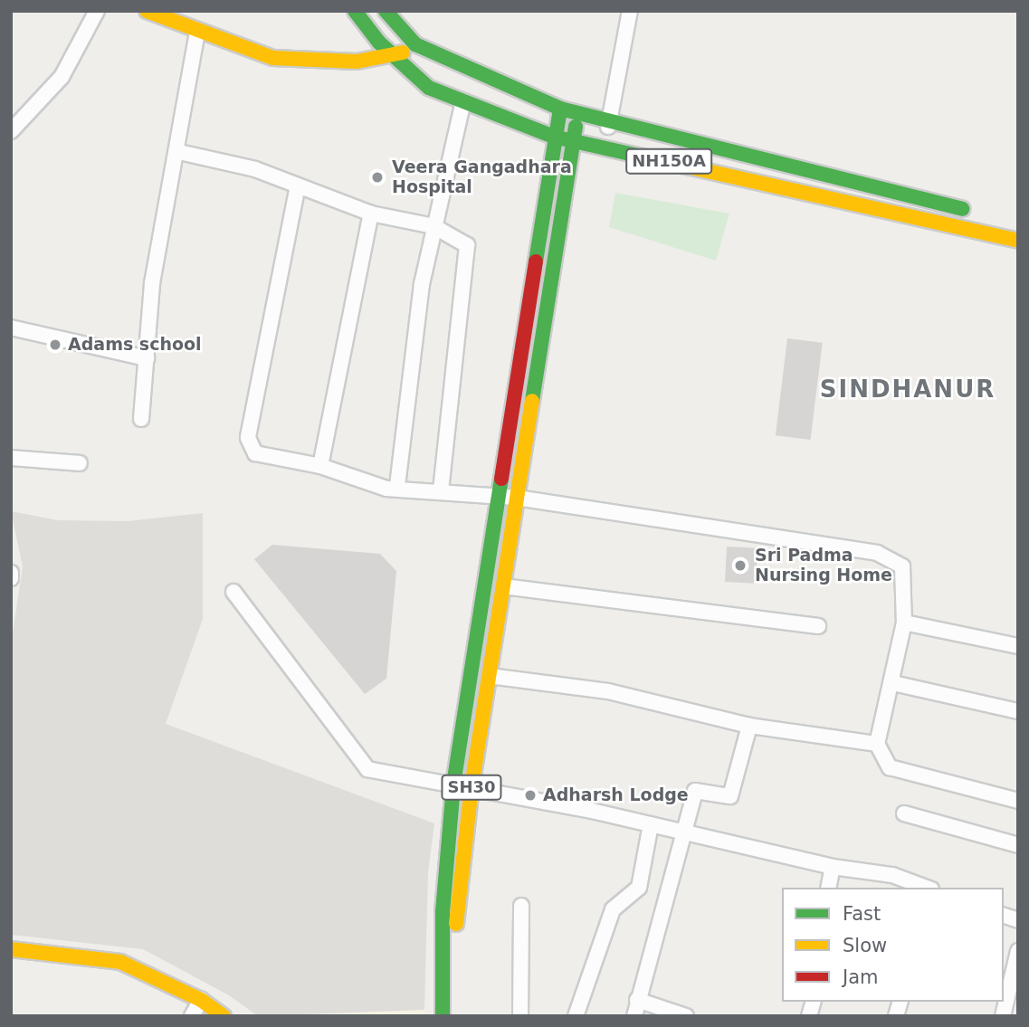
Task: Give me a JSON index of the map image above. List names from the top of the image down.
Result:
{
  "streets": {
    "main road": ["NH150A", "SH30"]
  },
  "crossings": [
    ["NH150A", "SH30"]
  ],
  "districts": ["SINDHANUR"],
  "places": [
    "Veera Gangadhara Hospital",
    "Adams school",
    "Sri Padma Nursing Home",
    "Adharsh Lodge"
  ],
  "legend": ["Fast", "Slow", "Jam"]
}
